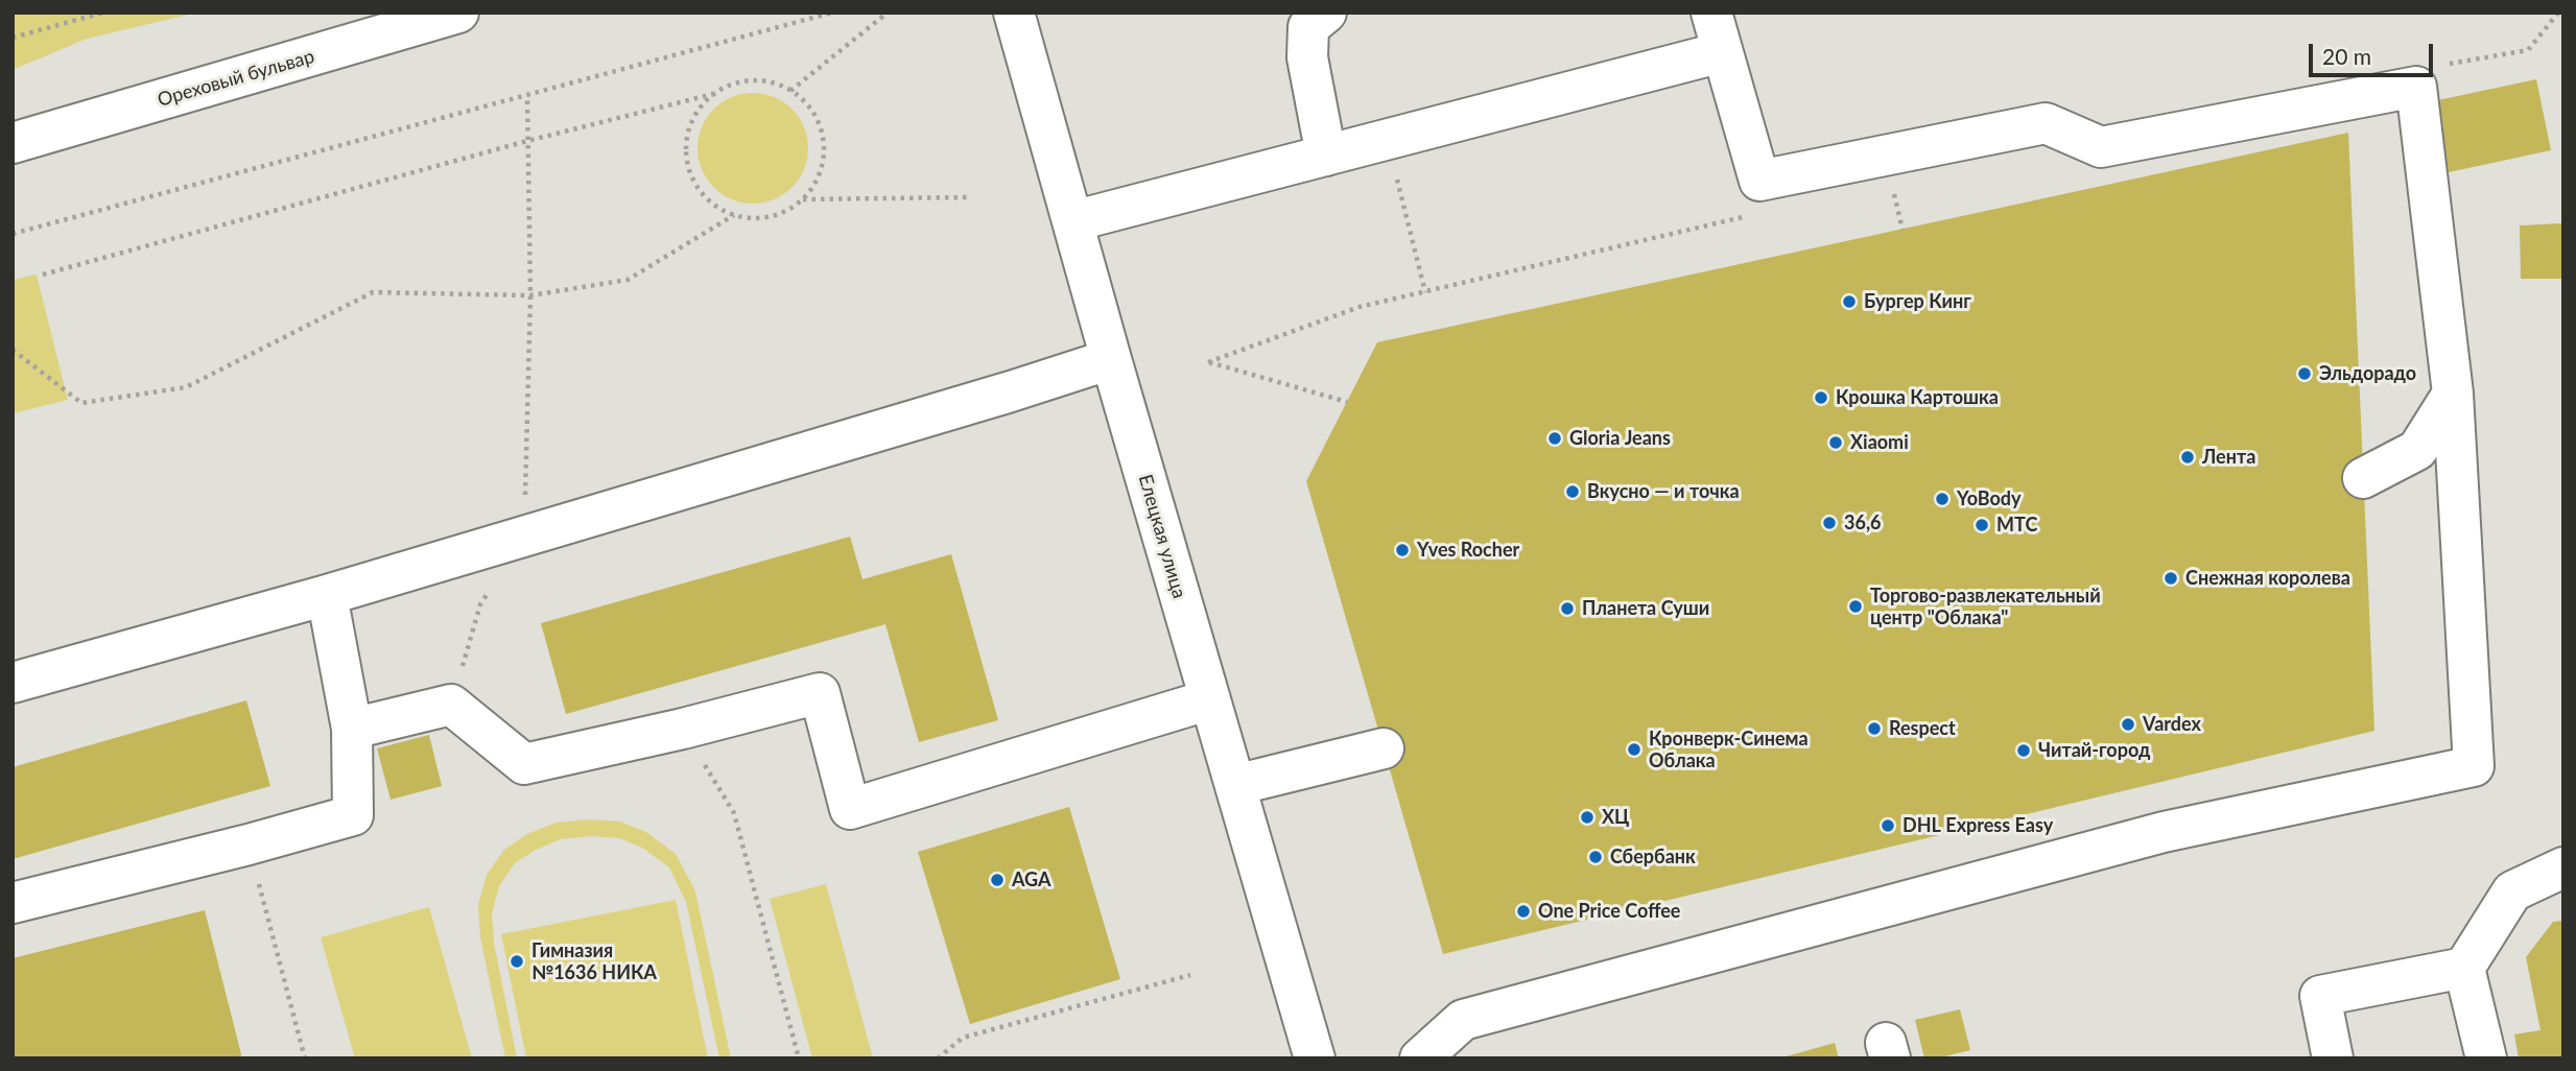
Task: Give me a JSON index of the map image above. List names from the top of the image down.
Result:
{
  "streets": {
    "street": ["Ореховый бульвар", "Елецкая улица"]
  },
  "places": [
    "Бургер Кинг",
    "Эльдорадо",
    "Крошка Картошка",
    "Gloria Jeans",
    "Xiaomi",
    "Лента",
    "Вкусно — и точка",
    "YoBody",
    "36,6",
    "МТС",
    "Yves Rocher",
    "Снежная королева",
    "Торгово-развлекательный центр \"Облака\"",
    "Планета Суши",
    "Vardex",
    "Respect",
    "Кронверк-Синема Облака",
    "Читай-город",
    "ХЦ",
    "DHL Express Easy",
    "Сбербанк",
    "AGA",
    "One Price Coffee",
    "Гимназия №1636 НИКА"
  ],
  "scale_bar": "20 m"
}
